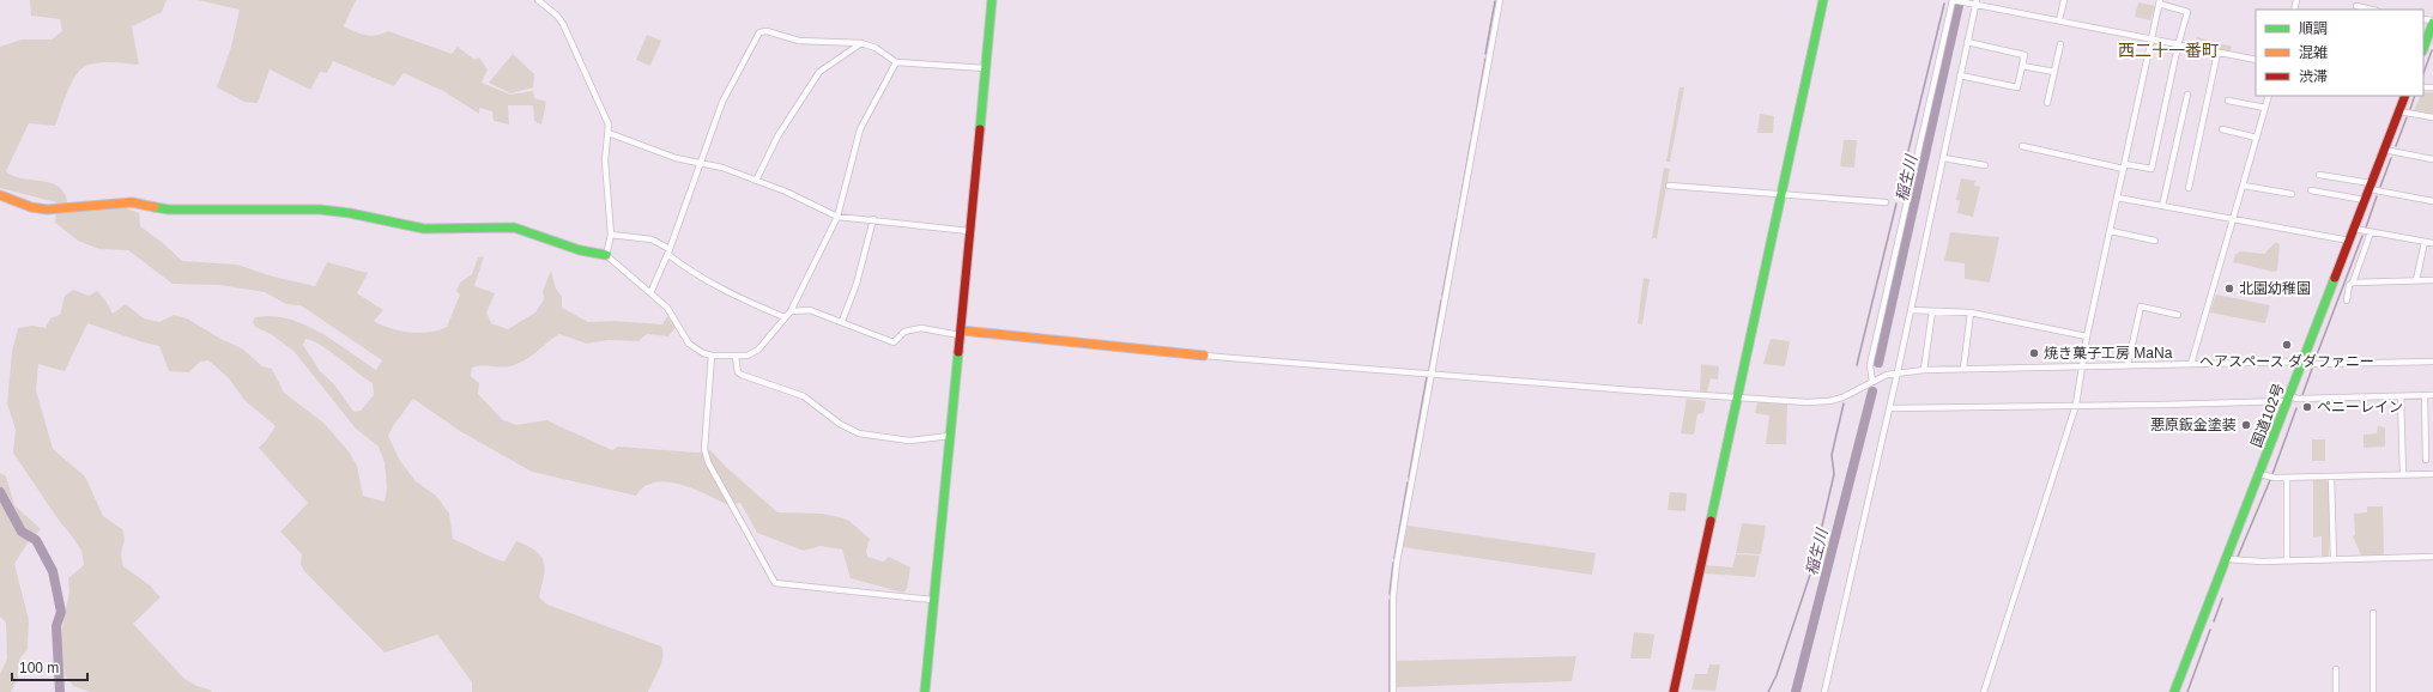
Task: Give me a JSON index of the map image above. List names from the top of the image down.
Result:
{
  "streets": {
    "main road": ["国道102号"]
  },
  "districts": ["西二十一番町"],
  "water": ["稲生川"],
  "places": [
    "北園幼稚園",
    "ヘアスペース ダダファニー",
    "焼き菓子工房 MaNa",
    "ペニーレイン",
    "悪原鈑金塗装"
  ],
  "legend": ["順調", "混雑", "渋滞"],
  "scale_bar": "100 m"
}
